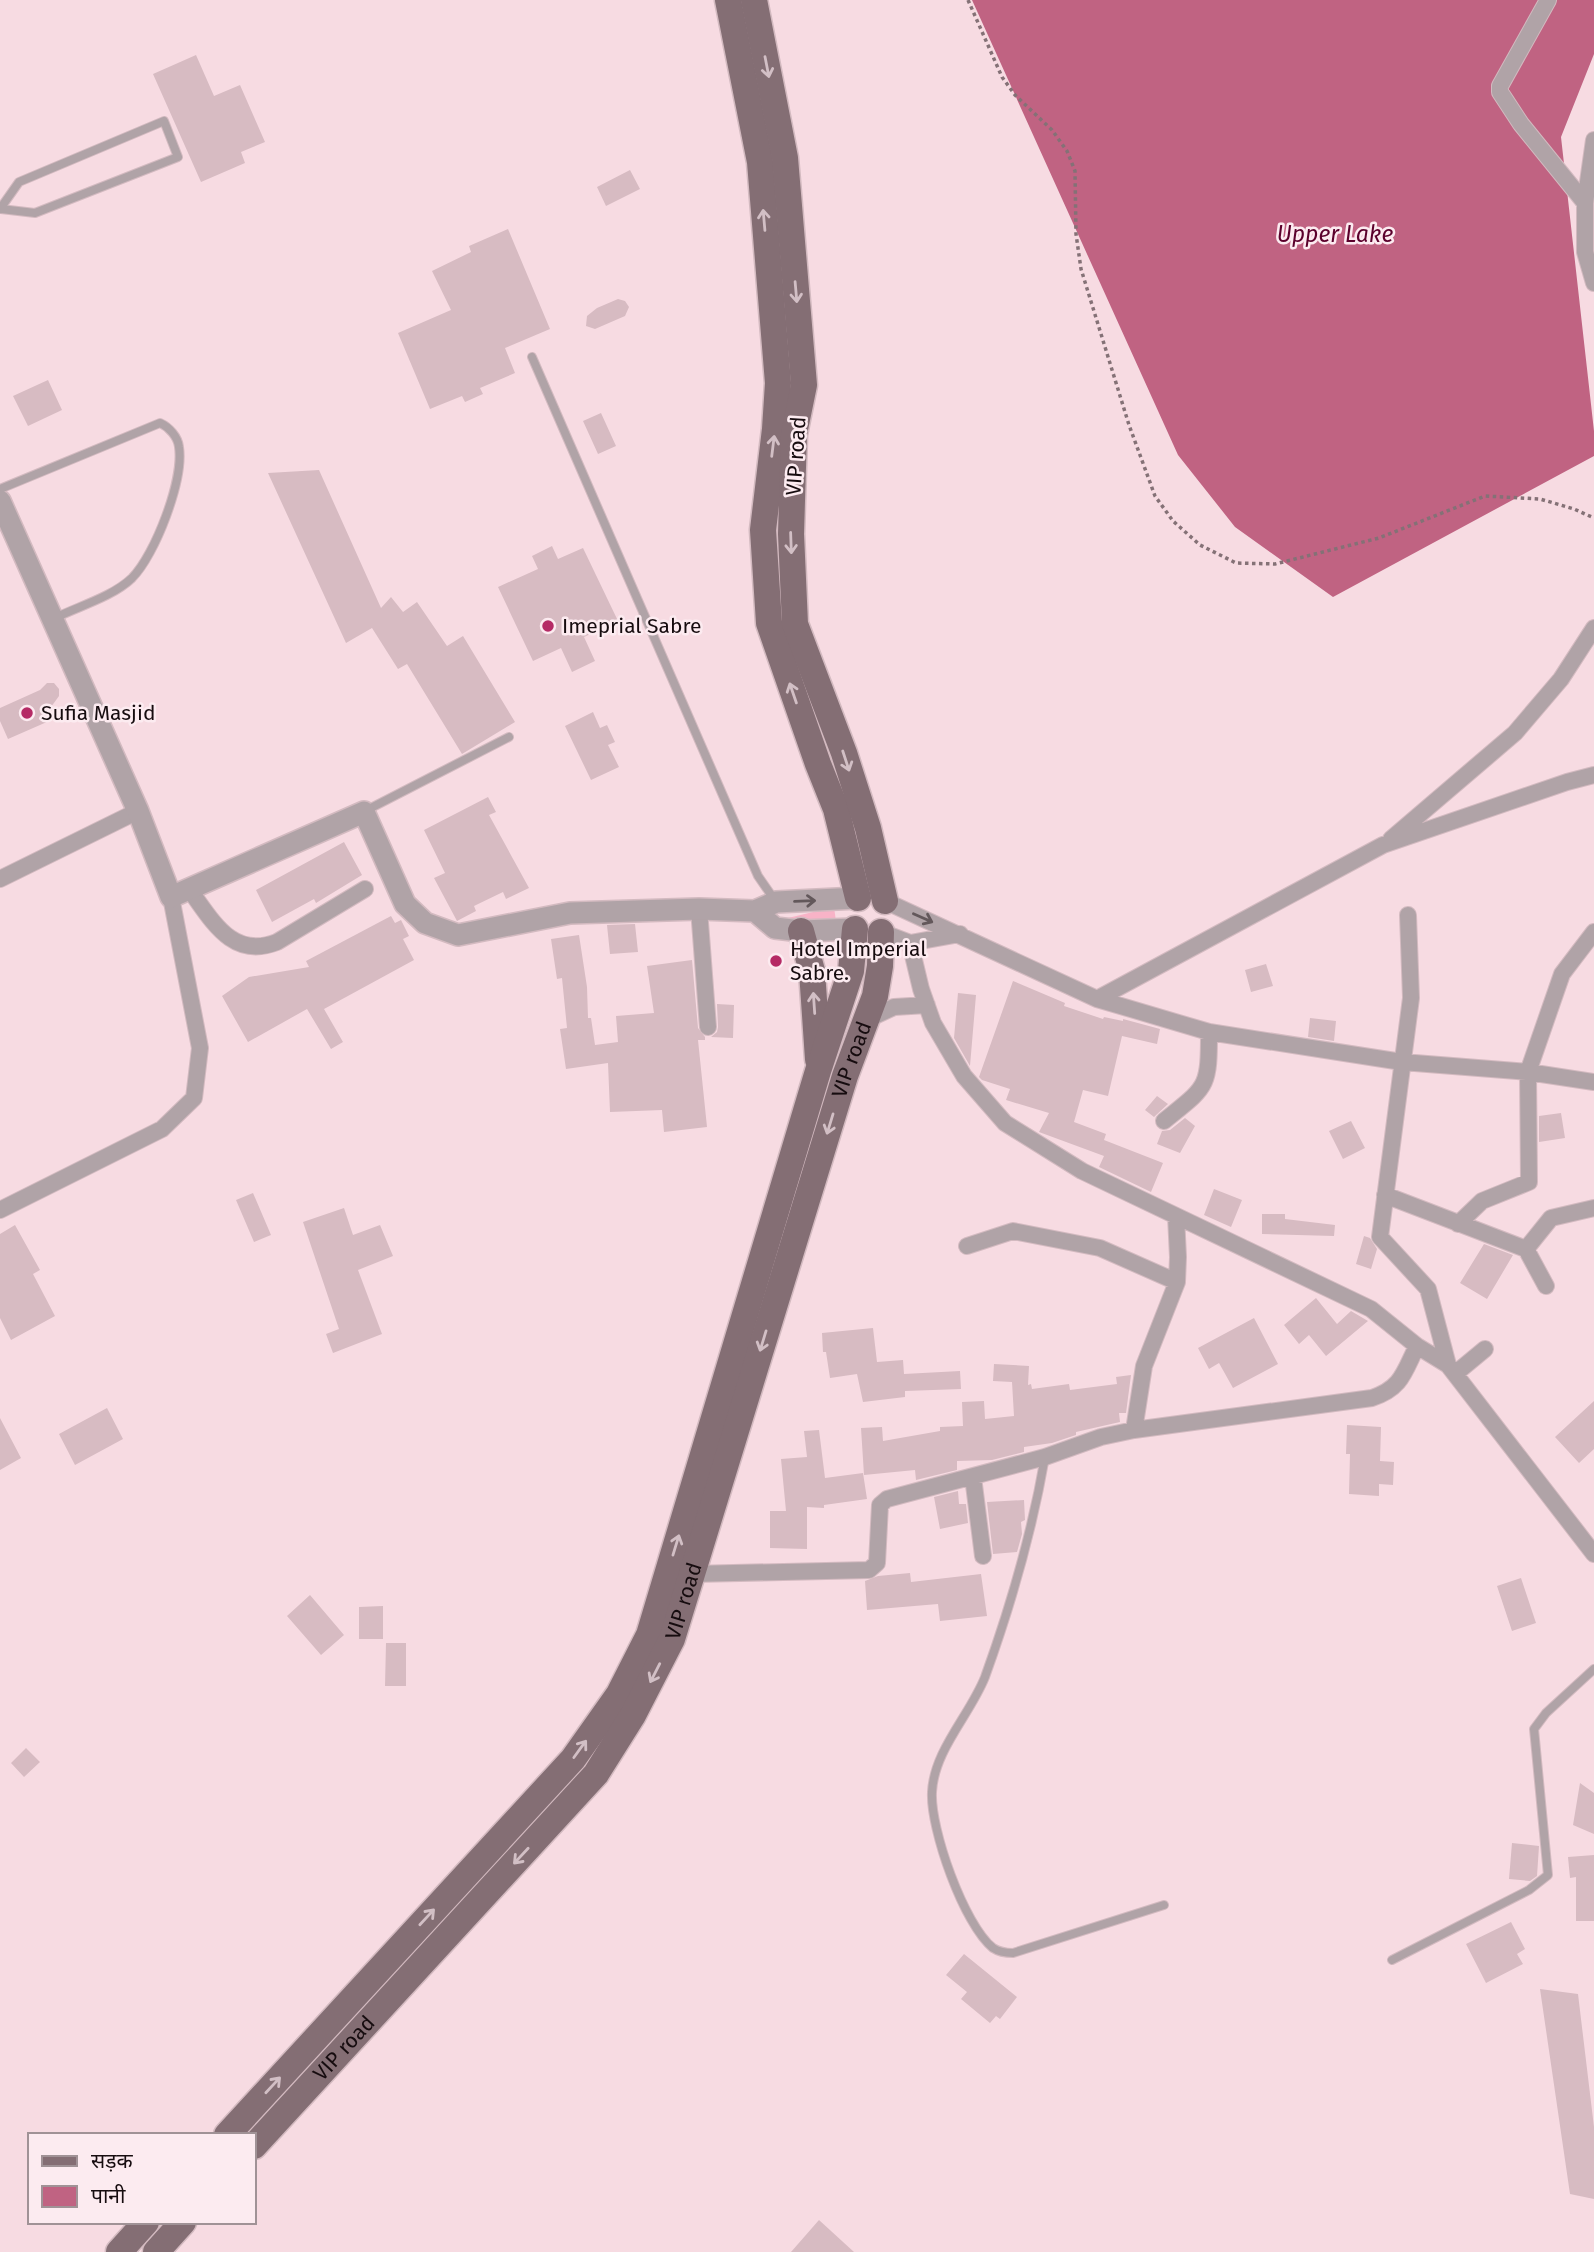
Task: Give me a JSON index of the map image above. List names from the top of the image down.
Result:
{
  "streets": {
    "main road": ["VIP road"]
  },
  "water": ["Upper Lake"],
  "places": ["Imeprial Sabre", "Sufia Masjid", "Hotel Imperial Sabre."],
  "legend": ["सड़क", "पानी"]
}
